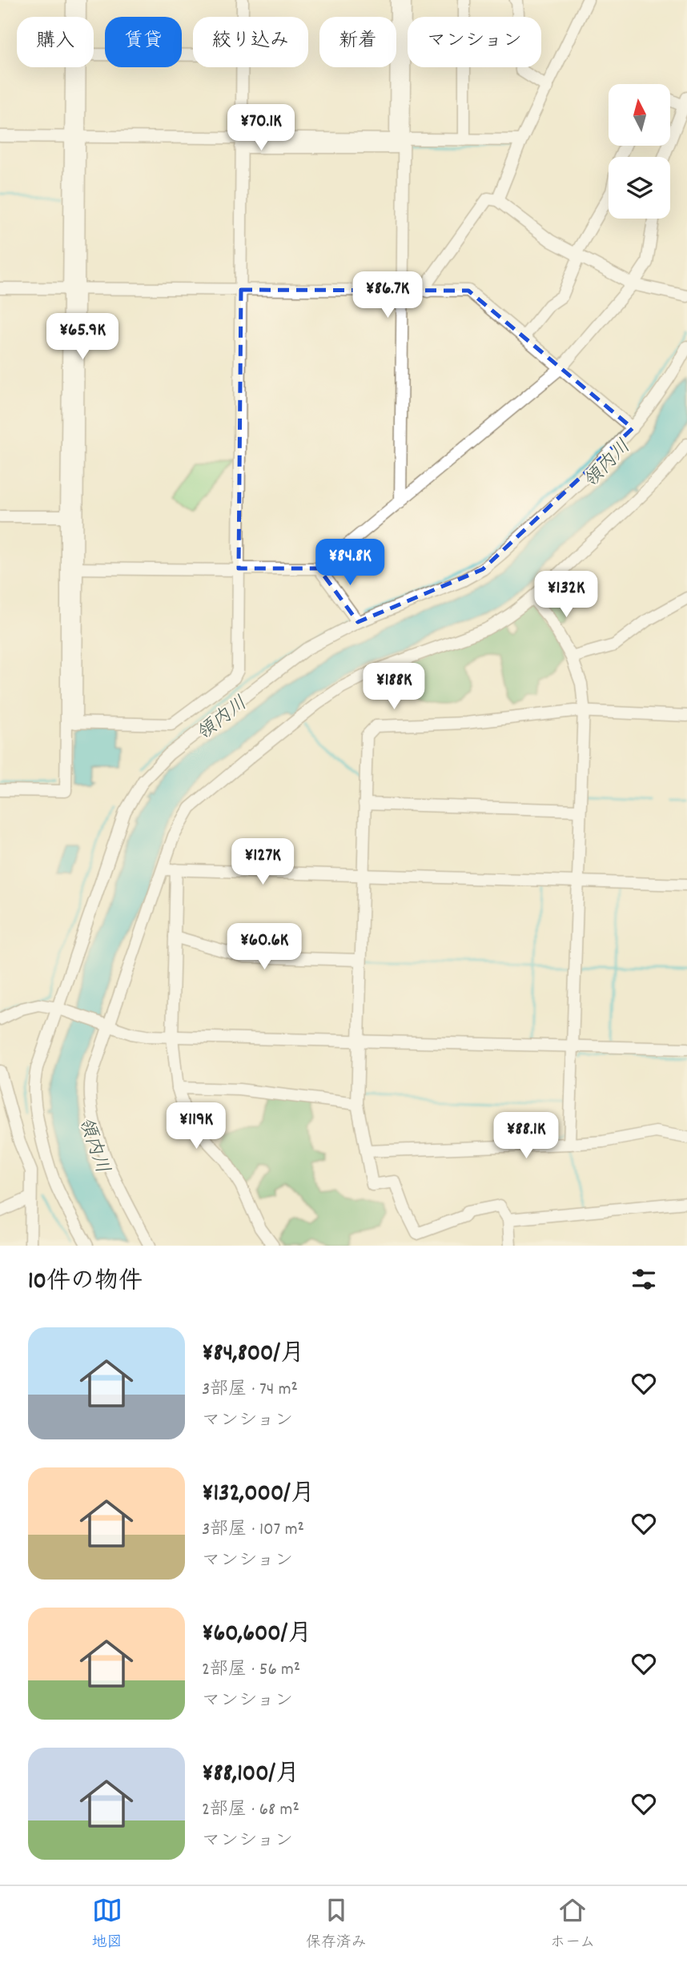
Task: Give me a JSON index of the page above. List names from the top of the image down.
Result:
{
  "water": ["領内川"],
  "north": "top",
  "page": {
    "chip": [
      "購入",
      "賃貸",
      "絞り込み",
      "新着",
      "マンション"
    ],
    "price": [
      "¥70.1K",
      "¥86.7K",
      "¥65.9K",
      "¥84.8K",
      "¥132K",
      "¥188K",
      "¥127K",
      "¥60.6K",
      "¥119K",
      "¥88.1K"
    ],
    "heading": "10件の物件",
    "list": [
      {
        "name": "¥84,800/月",
        "note": "3部屋 · 74 m² · マンション"
      },
      {
        "name": "¥132,000/月",
        "note": "3部屋 · 107 m² · マンション"
      },
      {
        "name": "¥60,600/月",
        "note": "2部屋 · 56 m² · マンション"
      },
      {
        "name": "¥88,100/月",
        "note": "2部屋 · 68 m² · マンション"
      }
    ],
    "tabs": ["地図", "保存済み", "ホーム"]
  }
}
